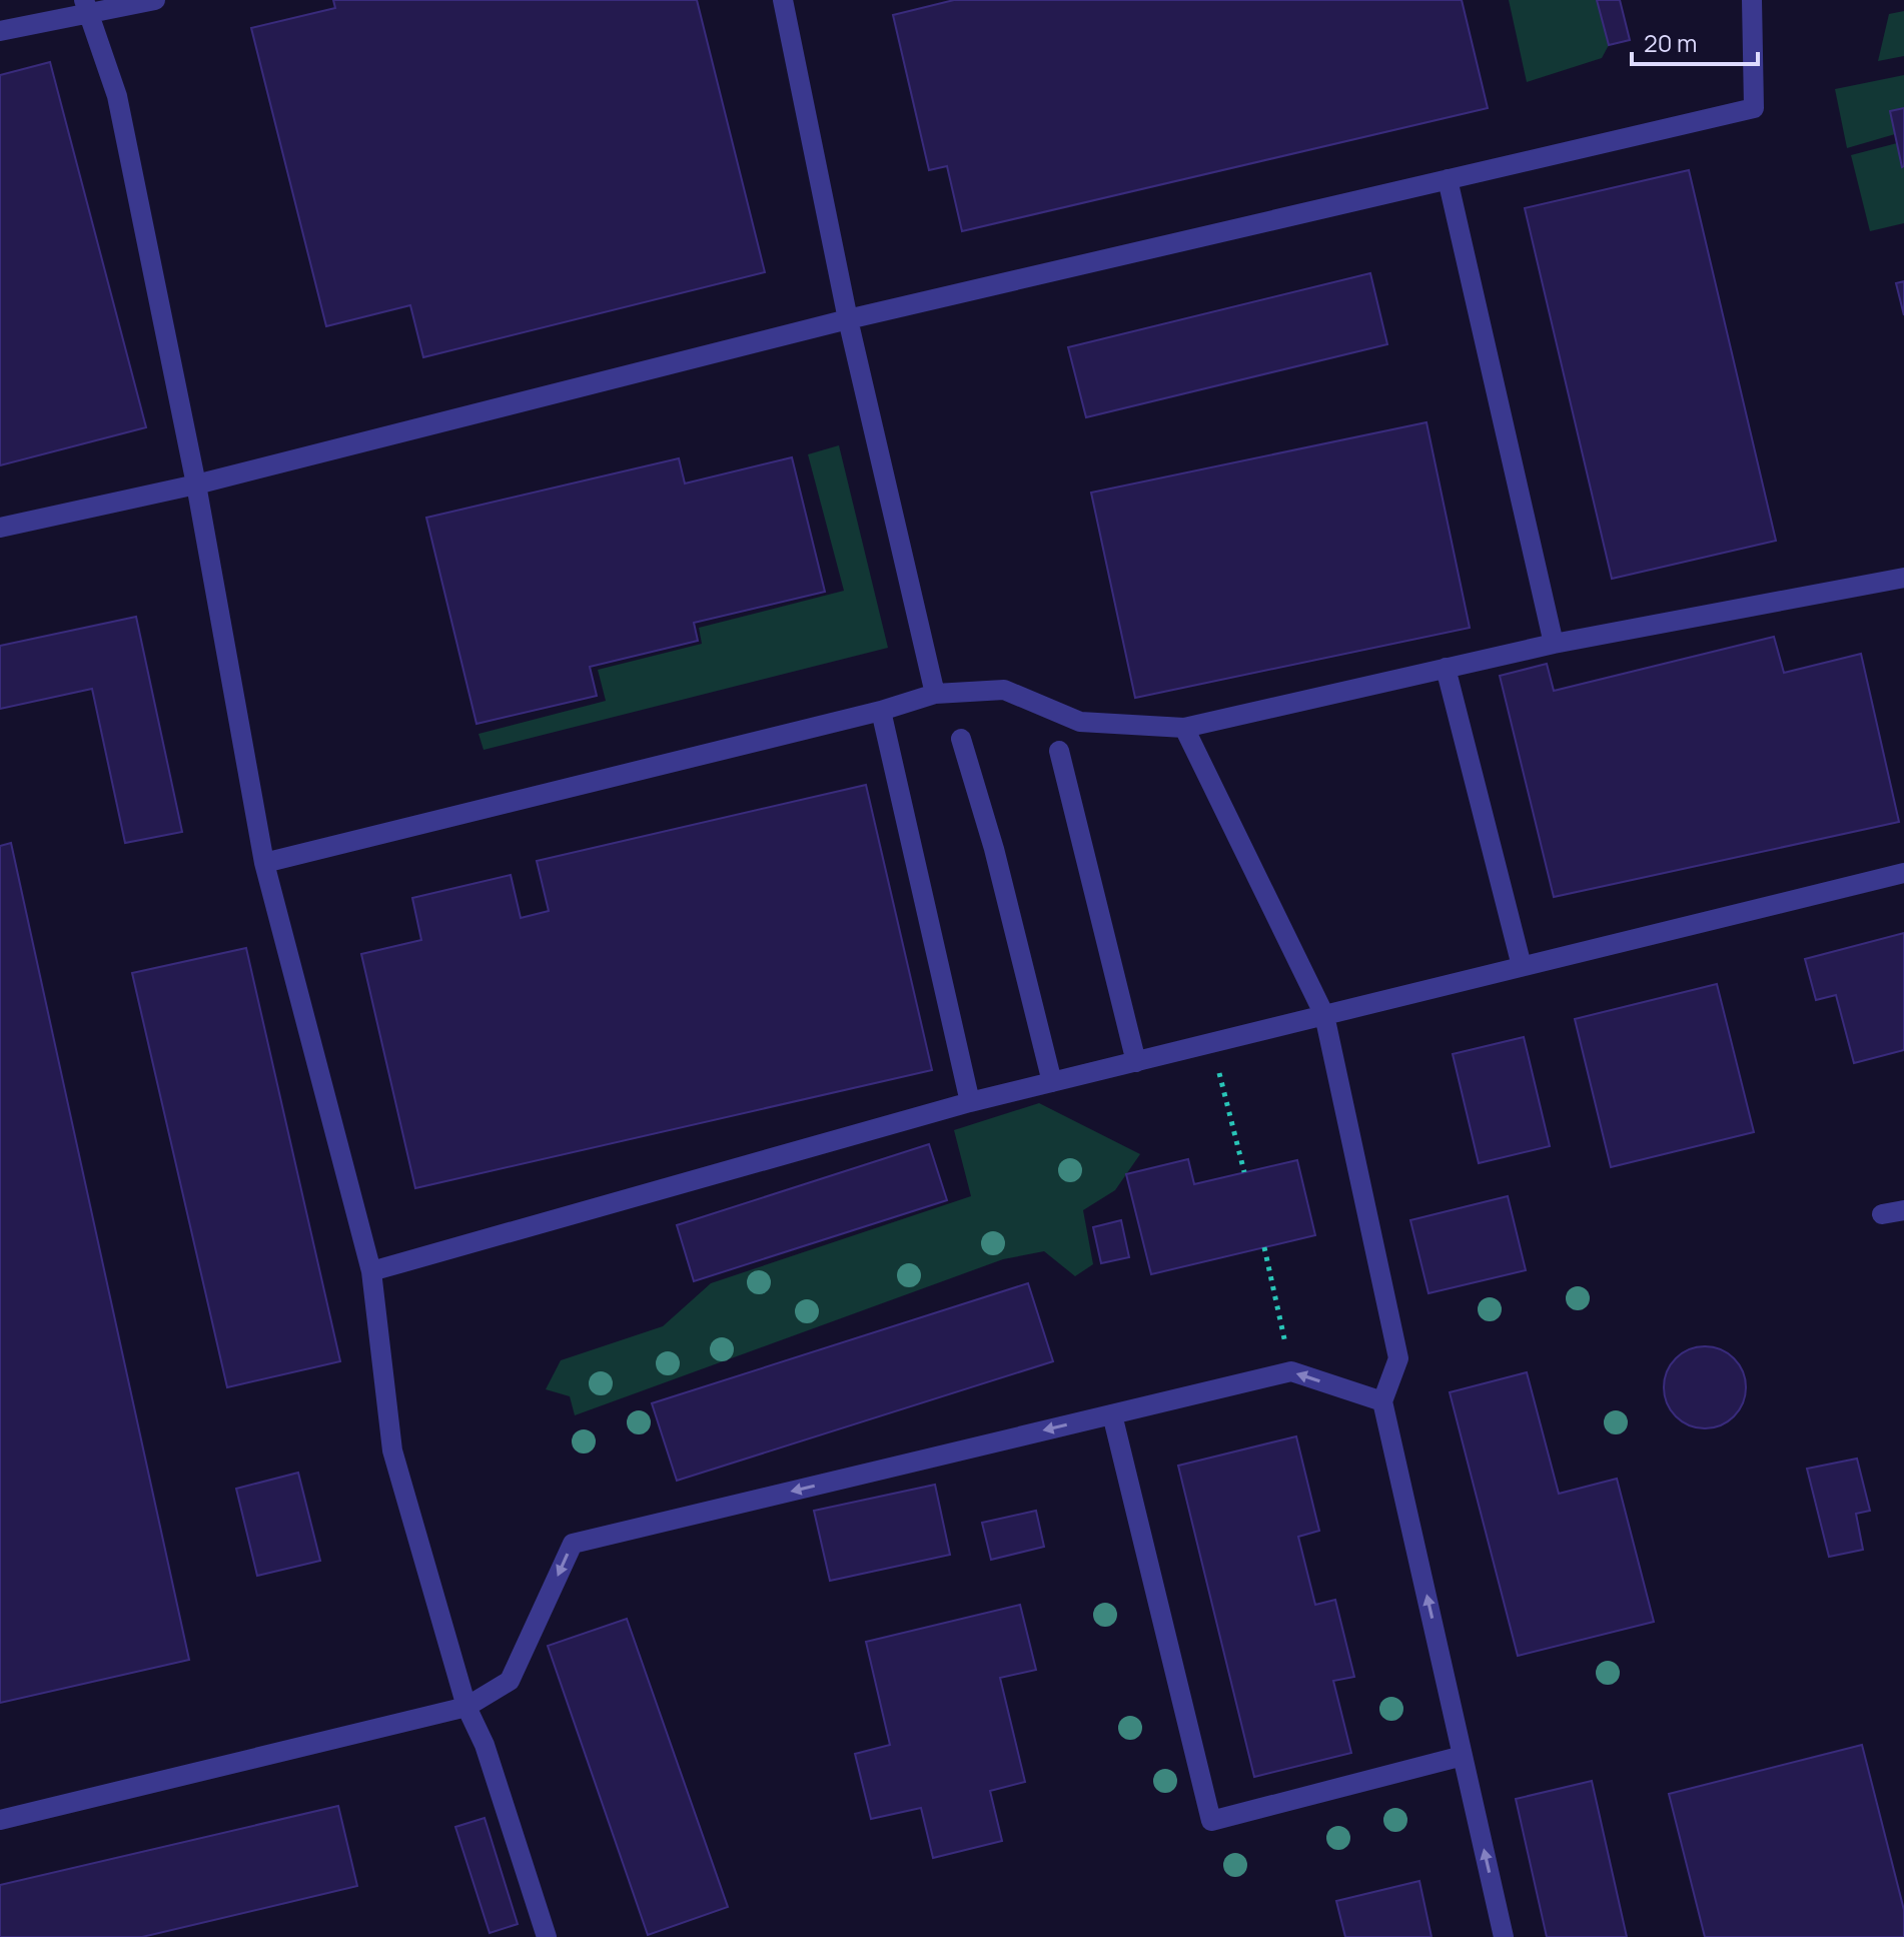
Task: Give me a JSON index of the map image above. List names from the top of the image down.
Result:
{
  "scale_bar": "20 m"
}
